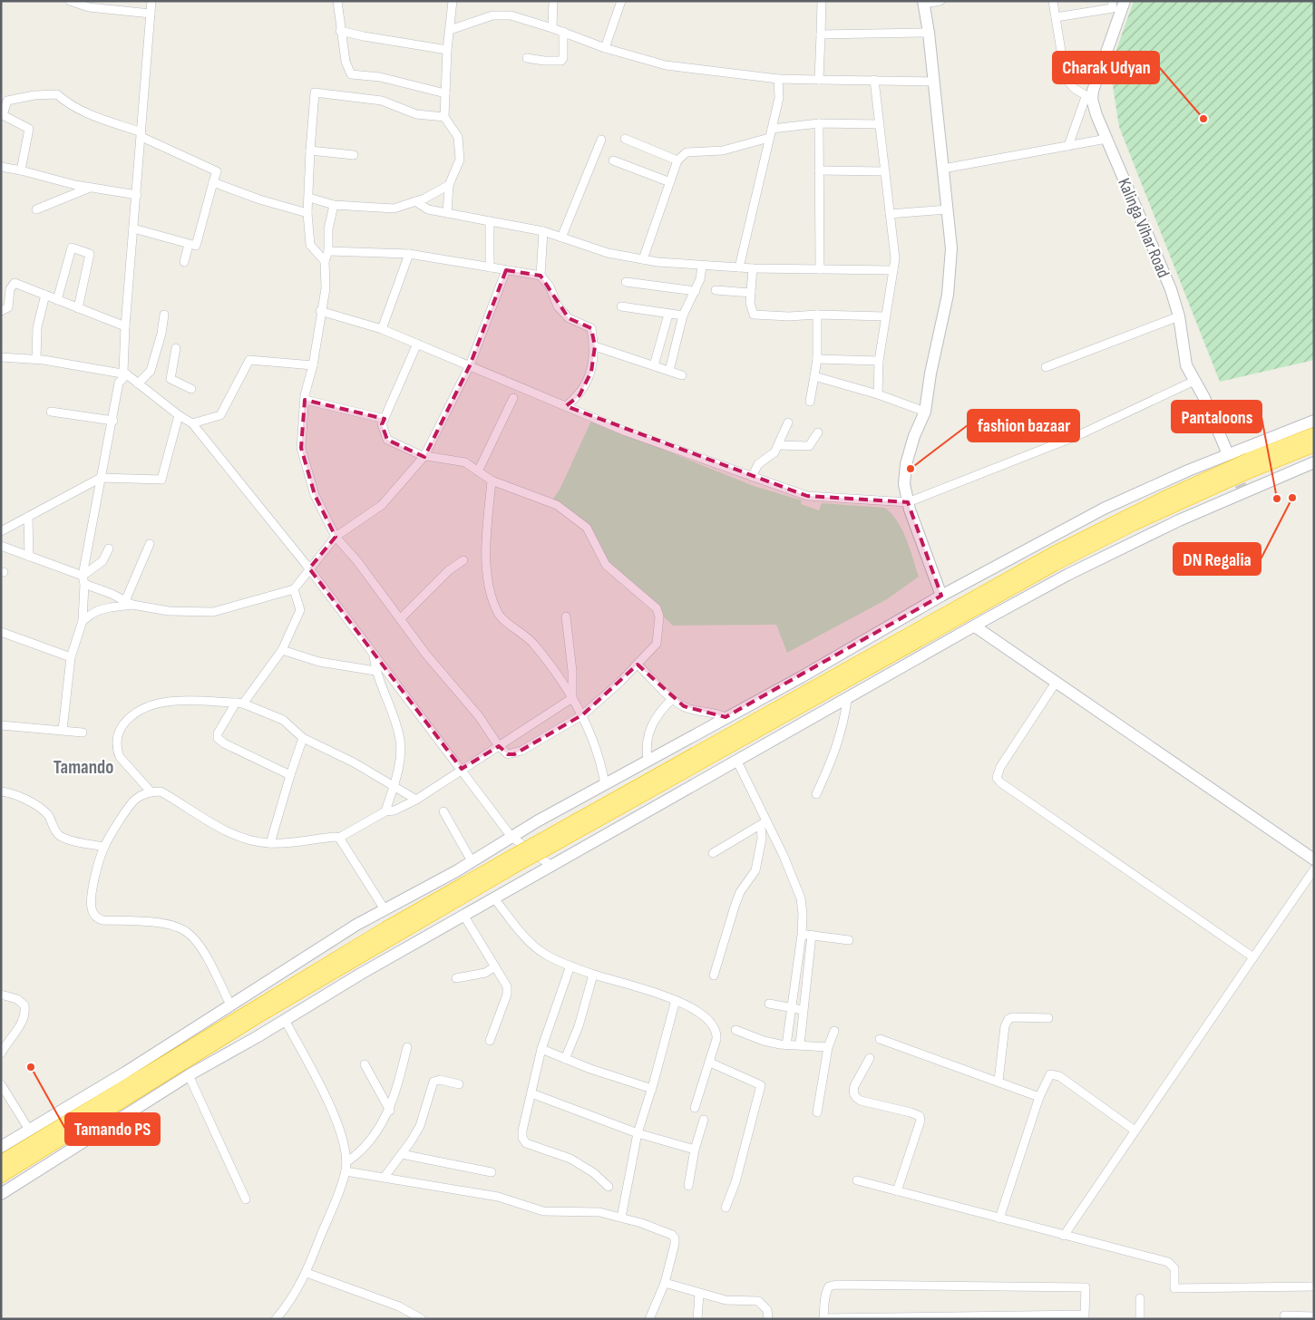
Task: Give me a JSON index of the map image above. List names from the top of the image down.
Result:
{
  "streets": {
    "street": ["Kalinga Vihar Road"]
  },
  "districts": ["Tamando"],
  "places": [
    "Charak Udyan",
    "fashion bazaar",
    "DN Regalia",
    "Pantaloons",
    "Tamando PS"
  ]
}
